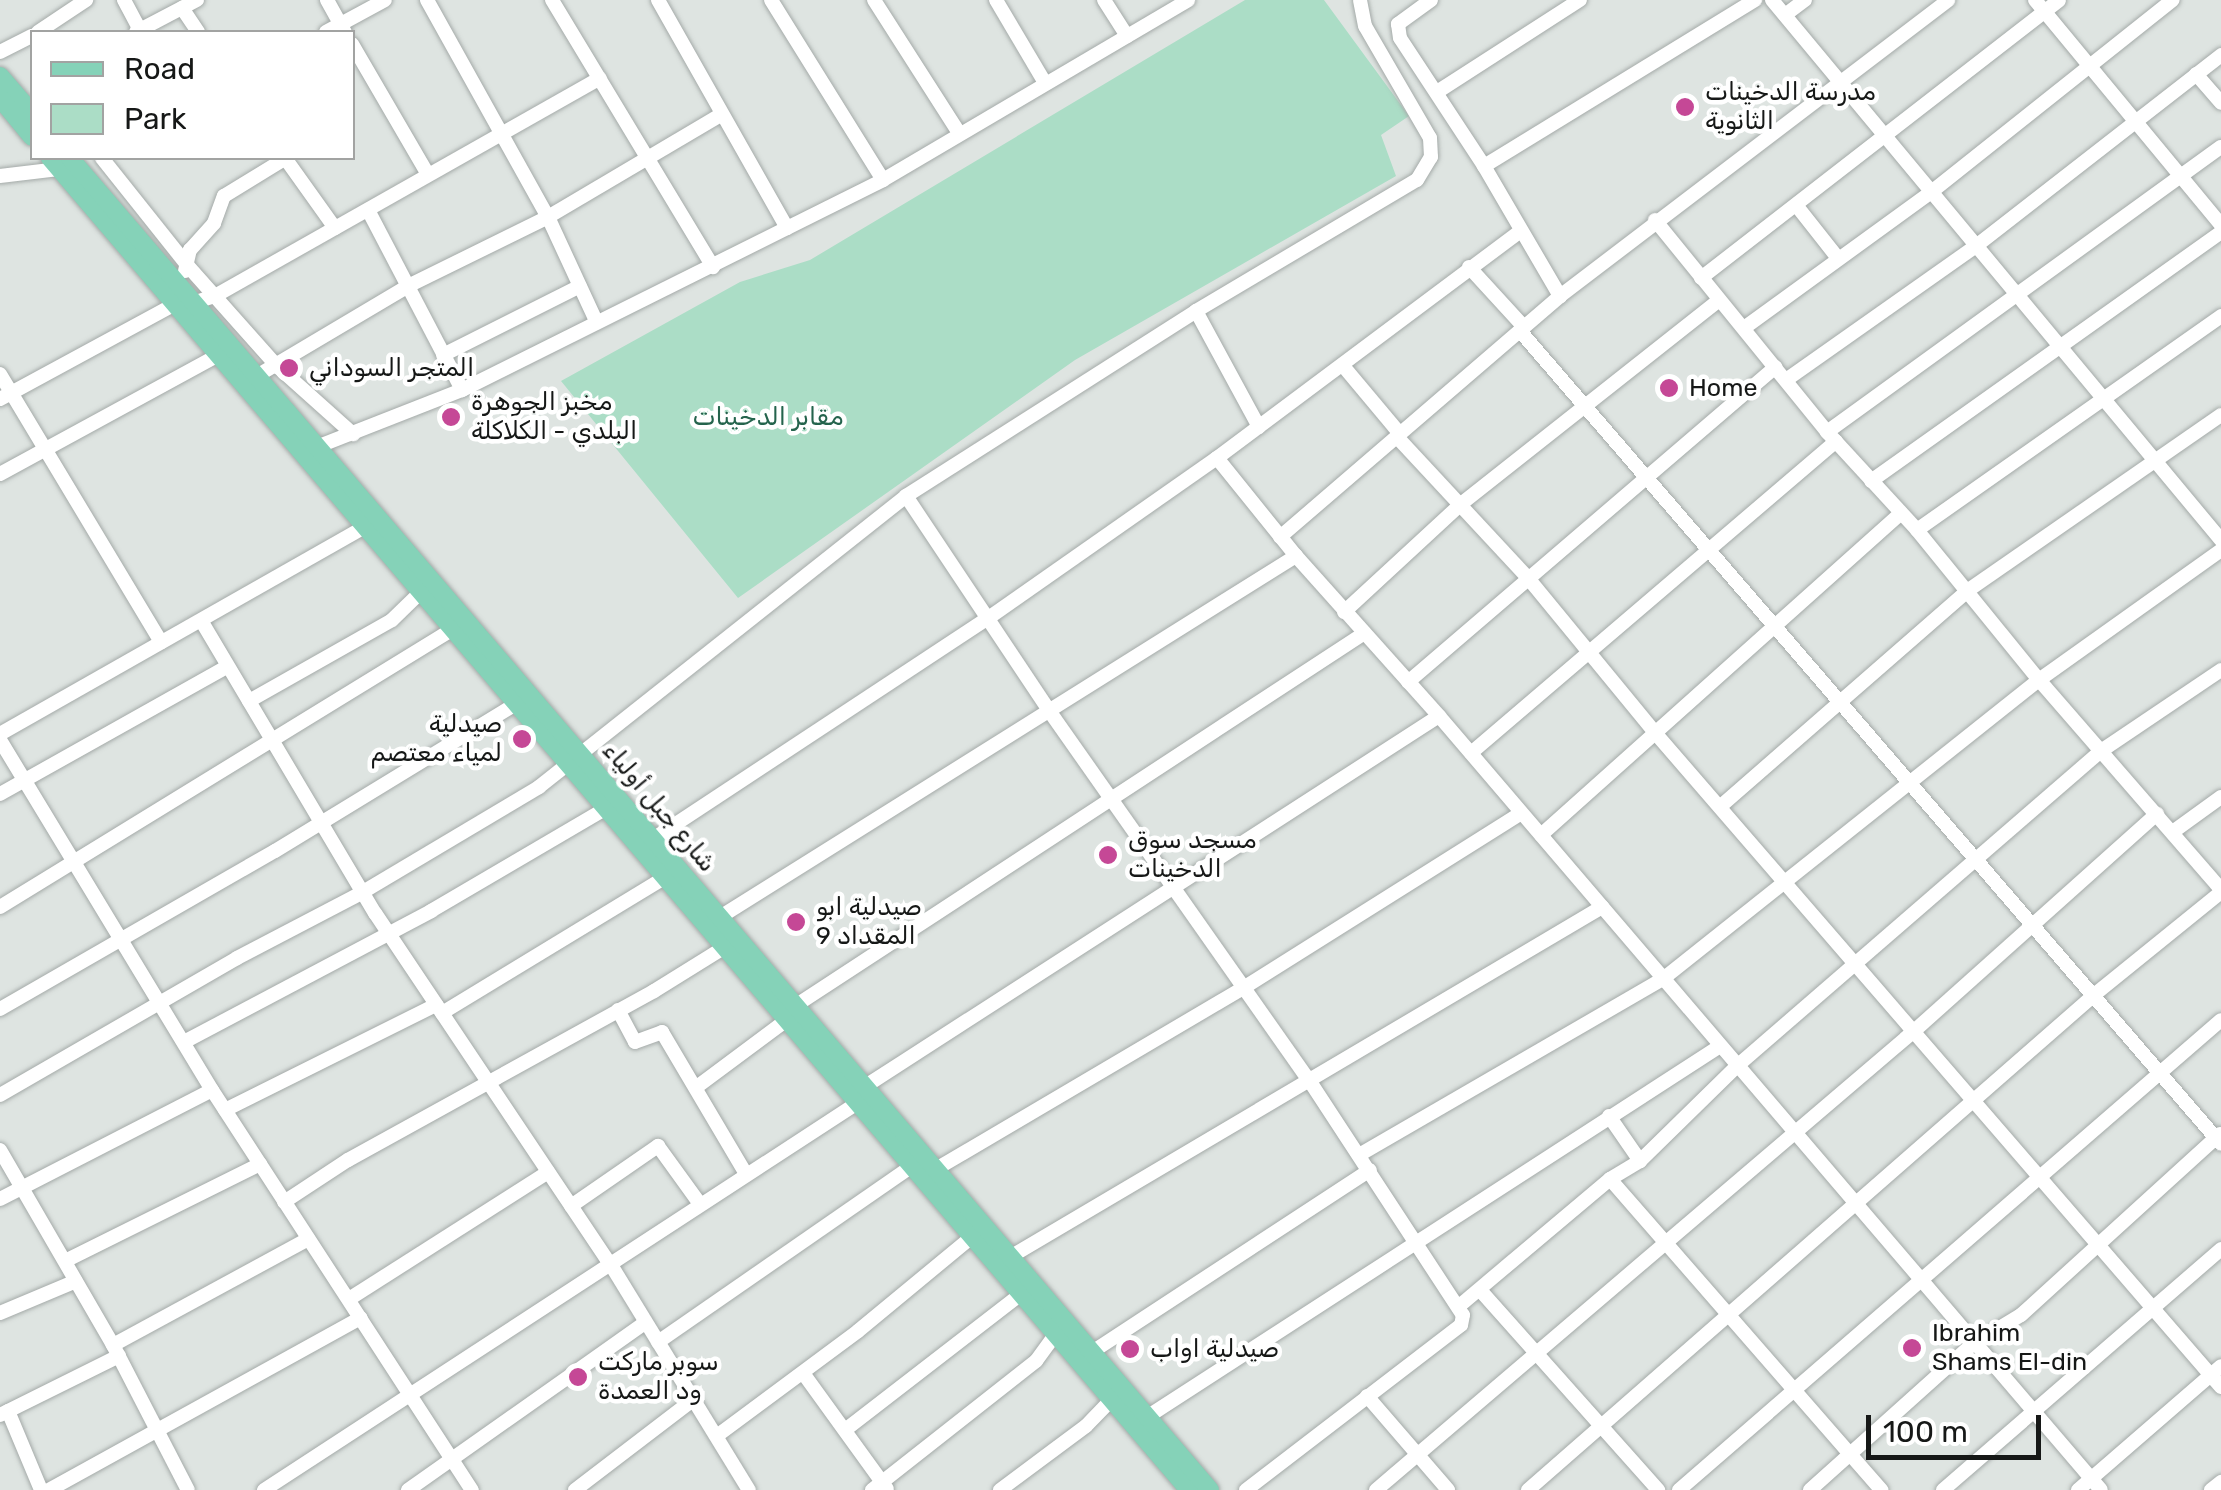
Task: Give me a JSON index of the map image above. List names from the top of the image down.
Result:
{
  "streets": {
    "main road": ["شارع جبل أولياء"]
  },
  "parks": ["مقابر الدخينات"],
  "places": [
    "مدرسة الدخينات الثانوية",
    "المتجر السوداني",
    "Home",
    "مخبز الجوهرة البلدي - الكلاكلة",
    "صيدلية لمياء معتصم",
    "مسجد سوق الدخينات",
    "صيدلية ابو المقداد 9",
    "Ibrahim Shams El-din",
    "صيدلية اواب",
    "سوبر ماركت ود العمدة"
  ],
  "legend": ["Road", "Park"],
  "scale_bar": "100 m"
}
